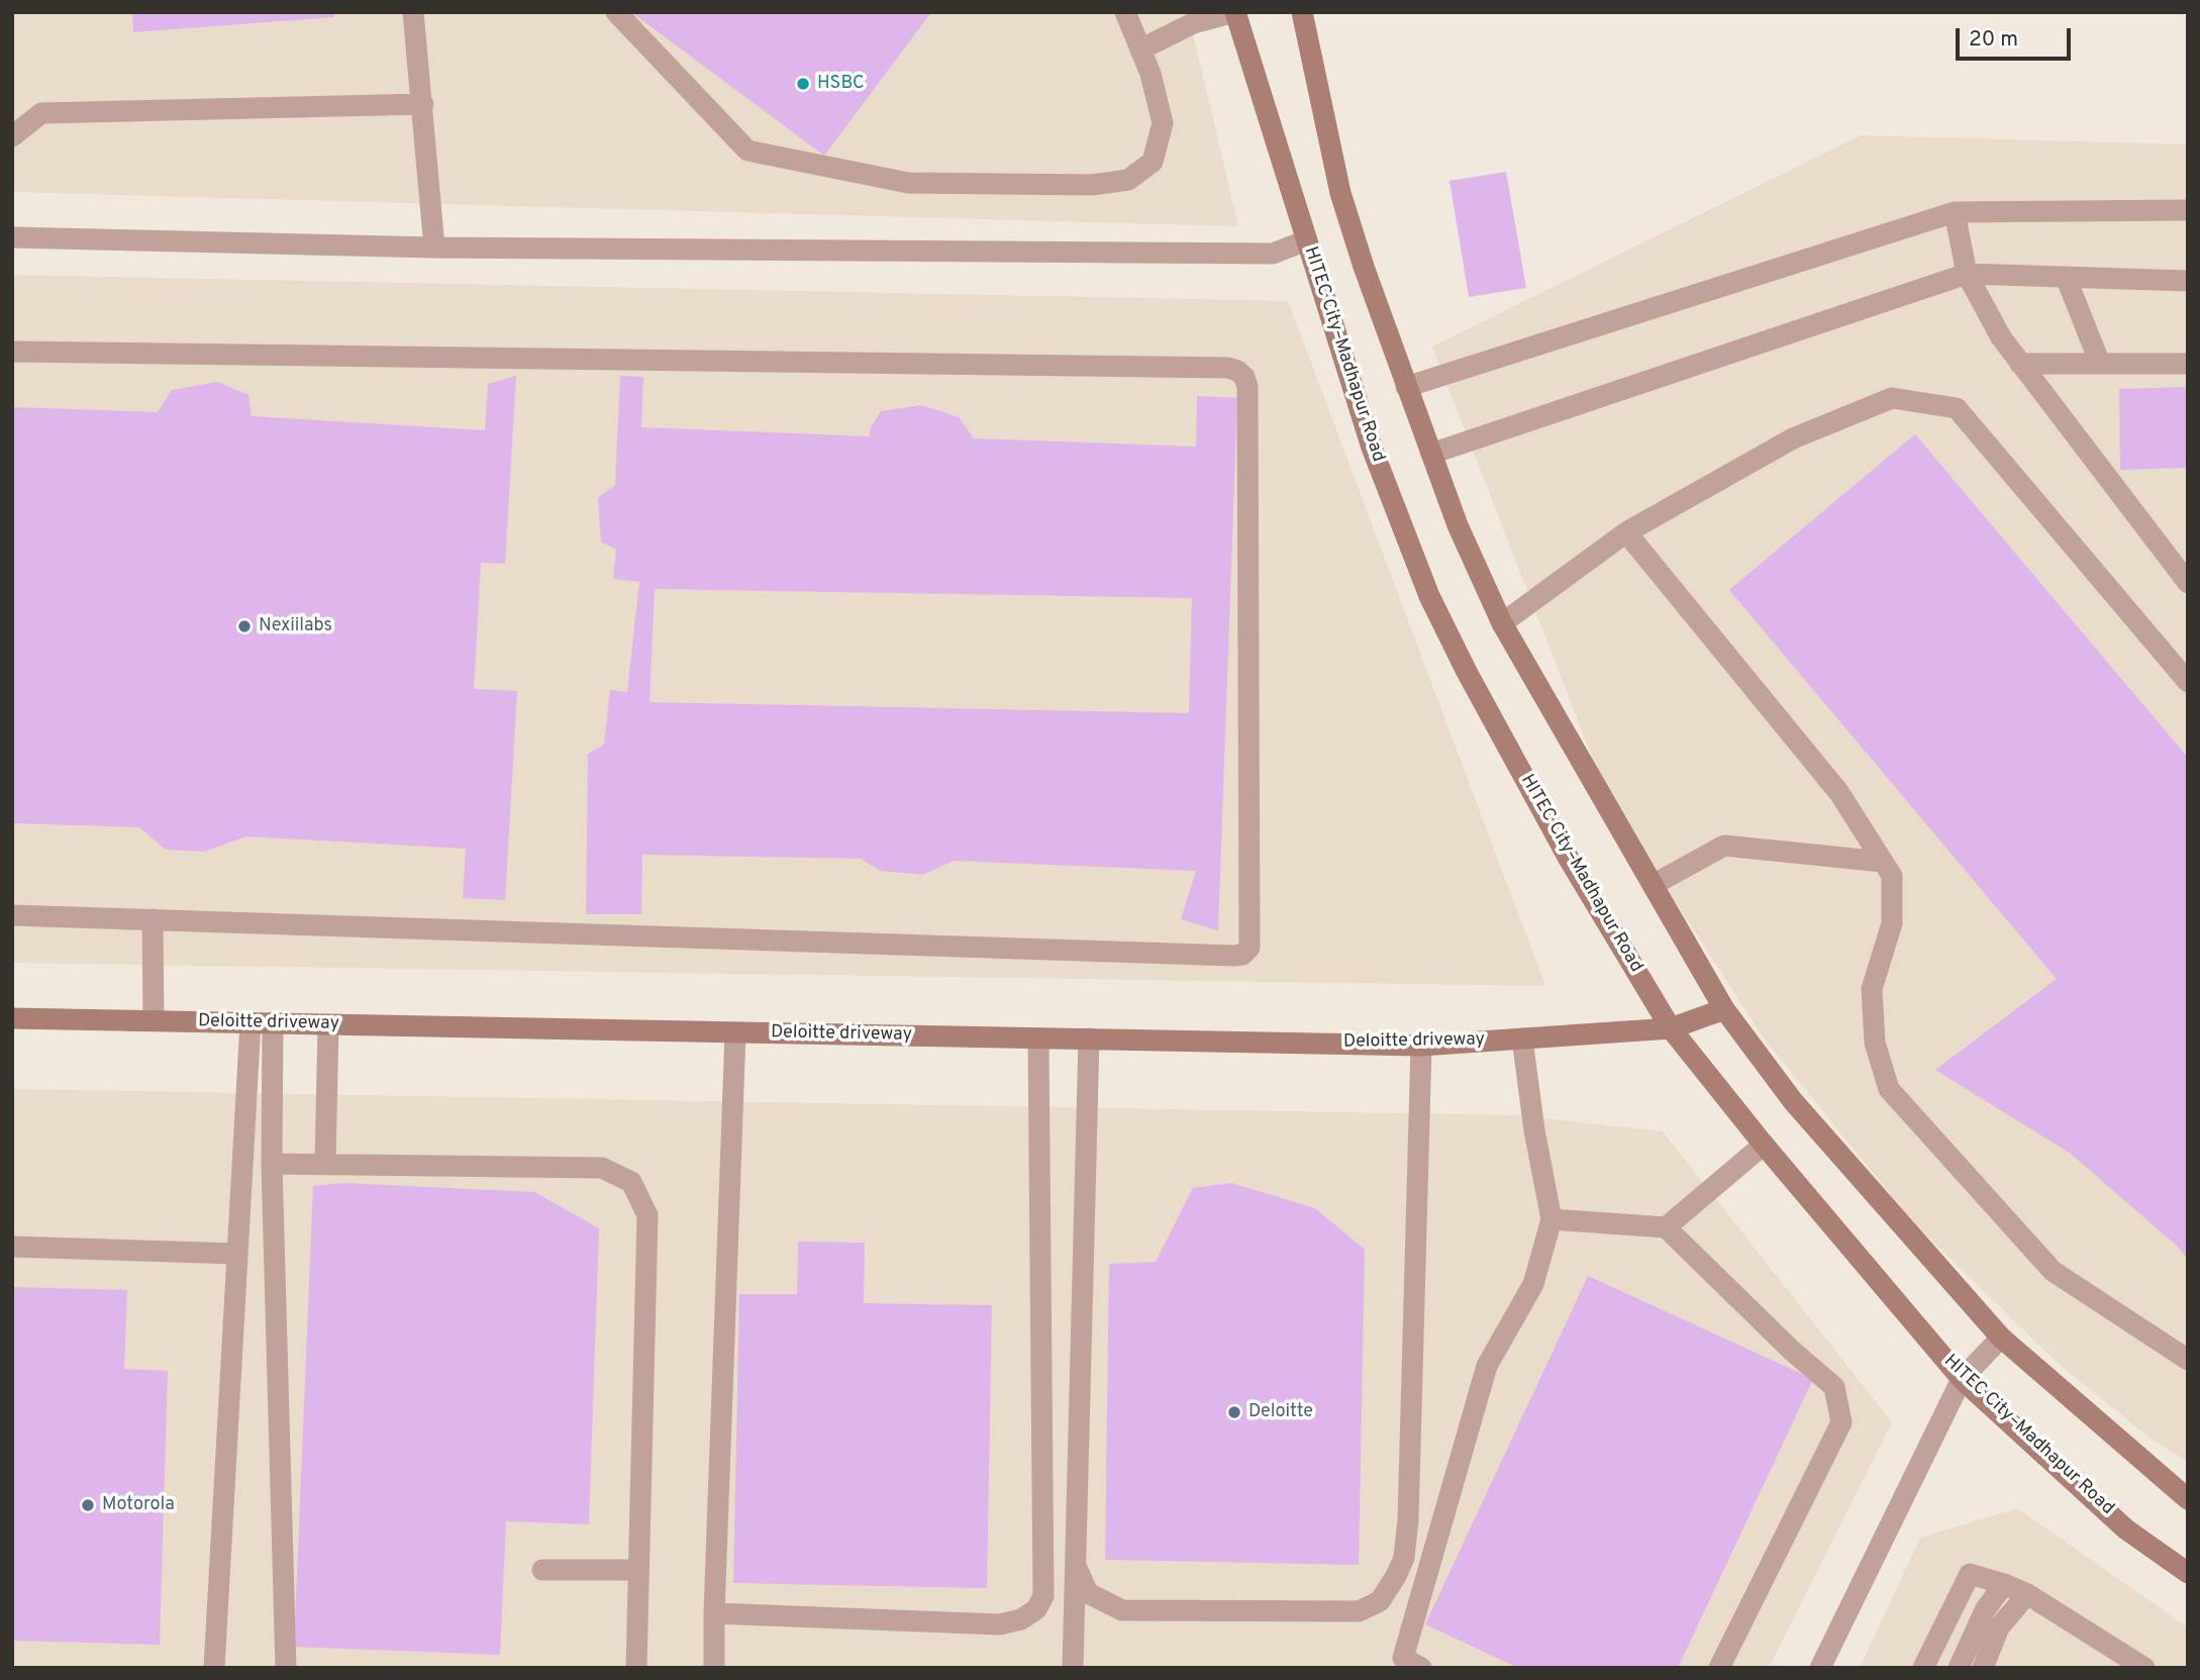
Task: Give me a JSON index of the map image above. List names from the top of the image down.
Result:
{
  "streets": {
    "main road": ["HITEC City–Madhapur Road", "Deloitte driveway"]
  },
  "crossings": [
    ["HITEC City–Madhapur Road", "Deloitte driveway"]
  ],
  "places": [
    "HSBC",
    "Nexiilabs",
    "Deloitte",
    "Motorola"
  ],
  "scale_bar": "20 m"
}
